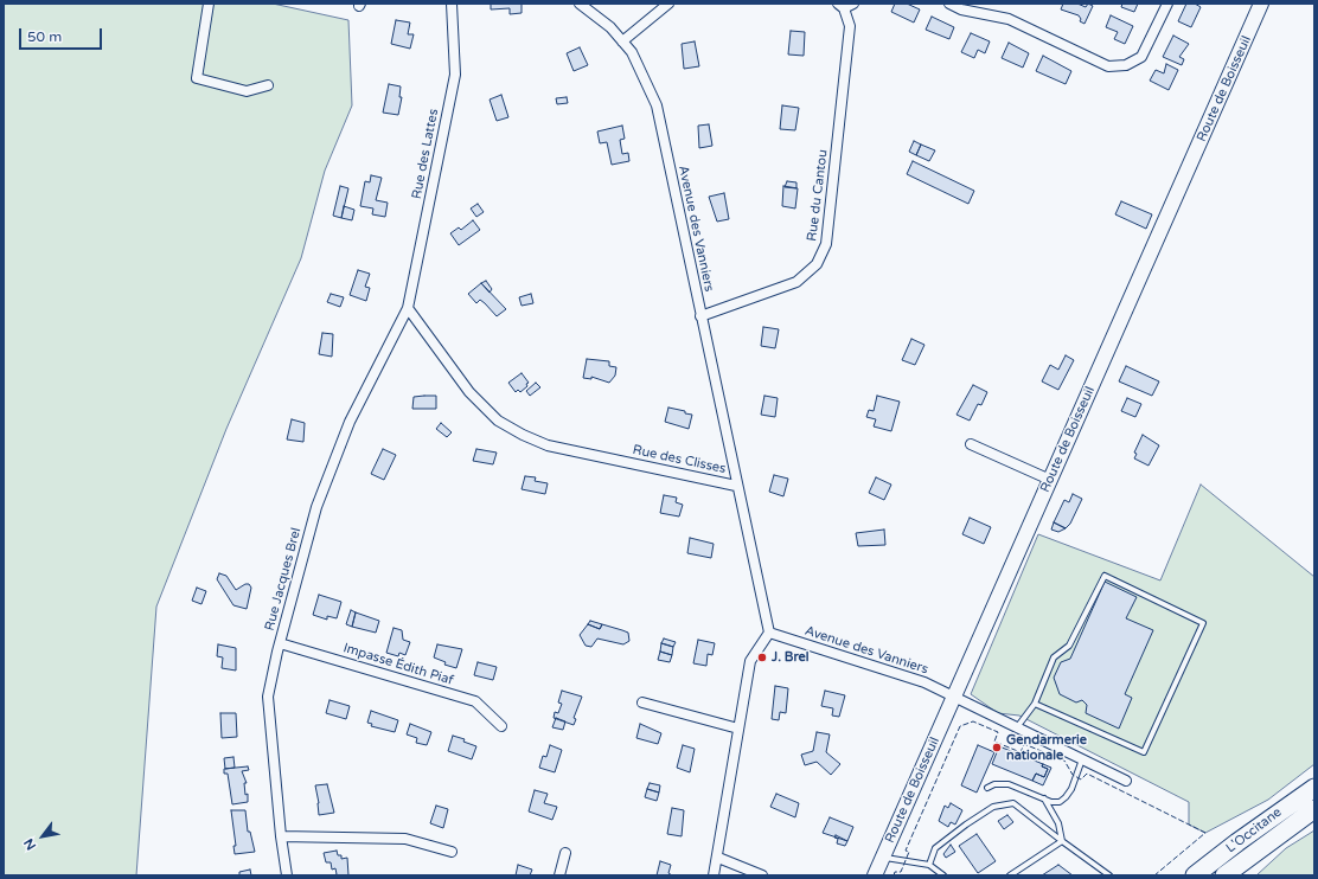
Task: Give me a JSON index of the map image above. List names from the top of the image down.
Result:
{
  "streets": {
    "highway": ["L'Occitane"],
    "main road": ["Route de Boisseuil"],
    "street": [
      "Rue des Lattes",
      "Rue du Cantou",
      "Avenue des Vanniers",
      "Rue des Clisses",
      "Rue Jacques Brel",
      "Impasse Édith Piaf"
    ]
  },
  "crossings": [
    ["Route de Boisseuil", "Avenue des Vanniers"],
    ["Rue des Lattes", "Rue des Clisses"],
    ["Rue des Lattes", "Rue Jacques Brel"],
    ["Rue du Cantou", "Avenue des Vanniers"],
    ["Avenue des Vanniers", "Rue des Clisses"],
    ["Rue des Clisses", "Rue Jacques Brel"],
    ["Rue Jacques Brel", "Impasse Édith Piaf"]
  ],
  "places": ["J. Brel", "Gendarmerie nationale"],
  "scale_bar": "50 m",
  "north": "bottom left"
}
